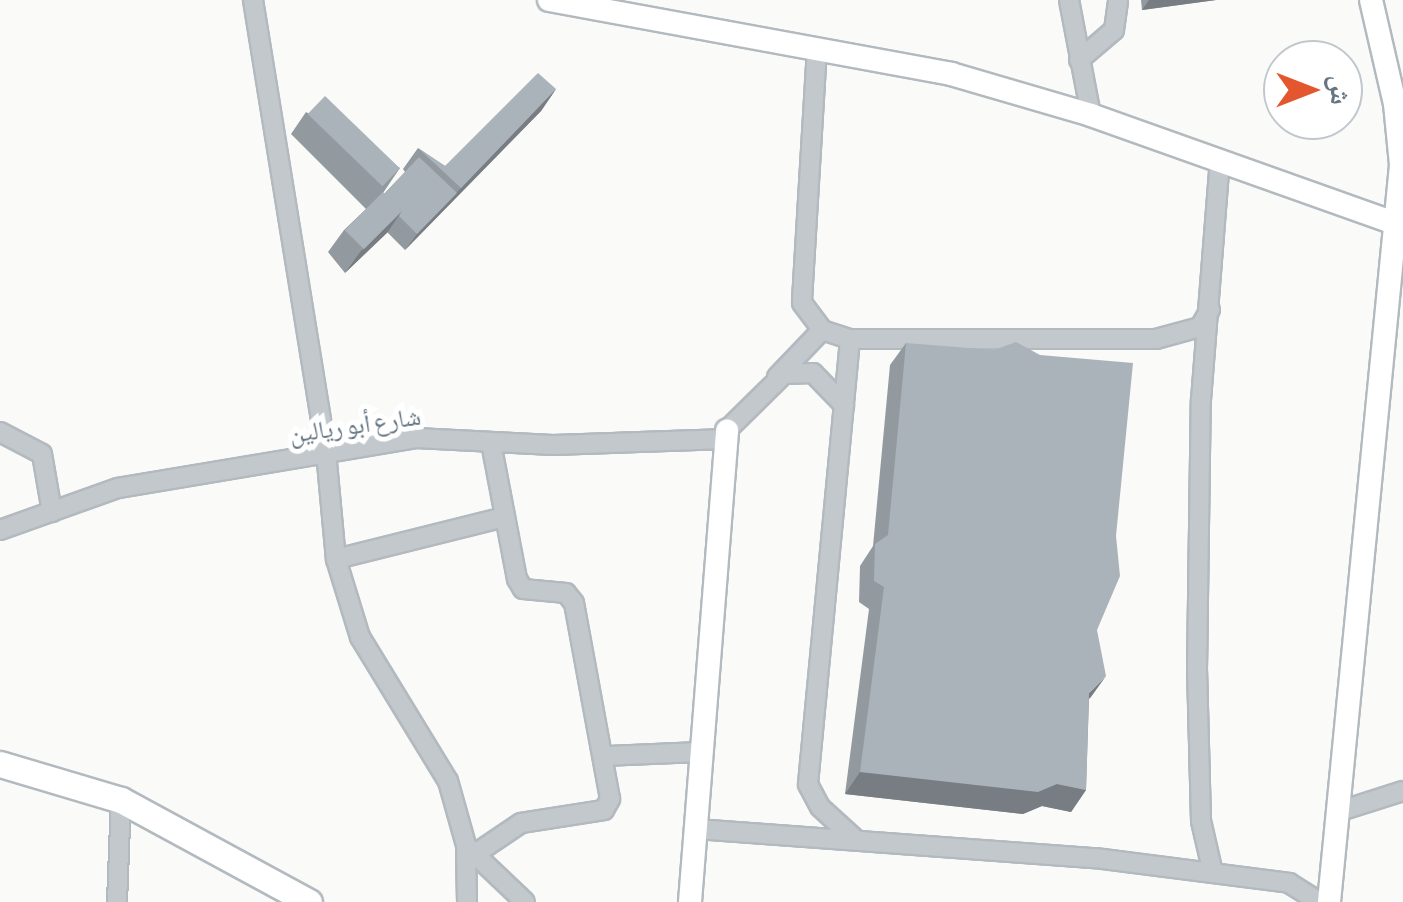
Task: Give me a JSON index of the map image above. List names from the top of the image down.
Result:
{
  "streets": {
    "street": ["شارع أبو ريالين"]
  },
  "north": "right"
}
